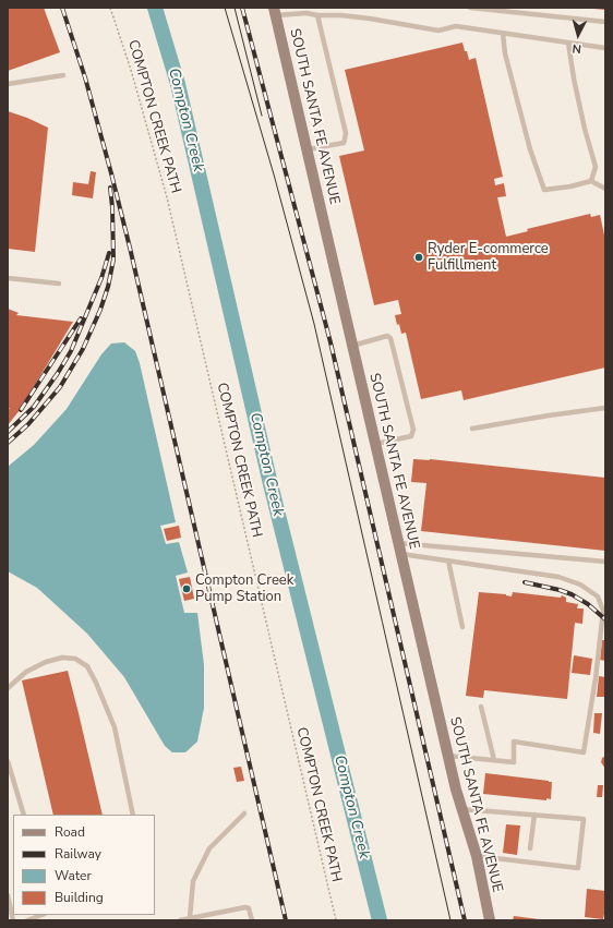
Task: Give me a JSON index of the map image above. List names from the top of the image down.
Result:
{
  "streets": {
    "main road": ["SOUTH SANTA FE AVENUE"],
    "path": ["COMPTON CREEK PATH"]
  },
  "water": ["Compton Creek"],
  "places": ["Ryder E-commerce Fulfillment", "Compton Creek Pump Station"],
  "legend": [
    "Road",
    "Railway",
    "Water",
    "Building"
  ],
  "north": "bottom"
}
